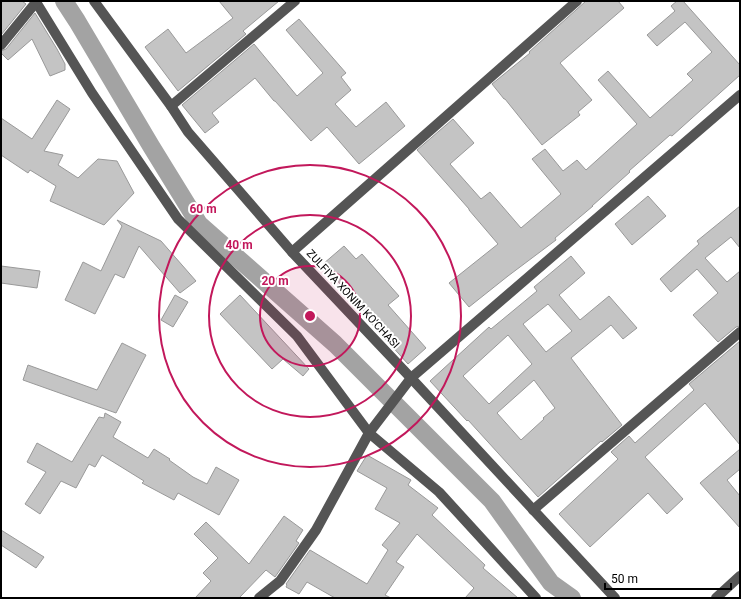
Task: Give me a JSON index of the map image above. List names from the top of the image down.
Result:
{
  "streets": {
    "street": ["ZULFIYA XONIM KO'CHASI"]
  },
  "scale_bar": "50 m",
  "rings": ["60 m", "40 m", "20 m"]
}
